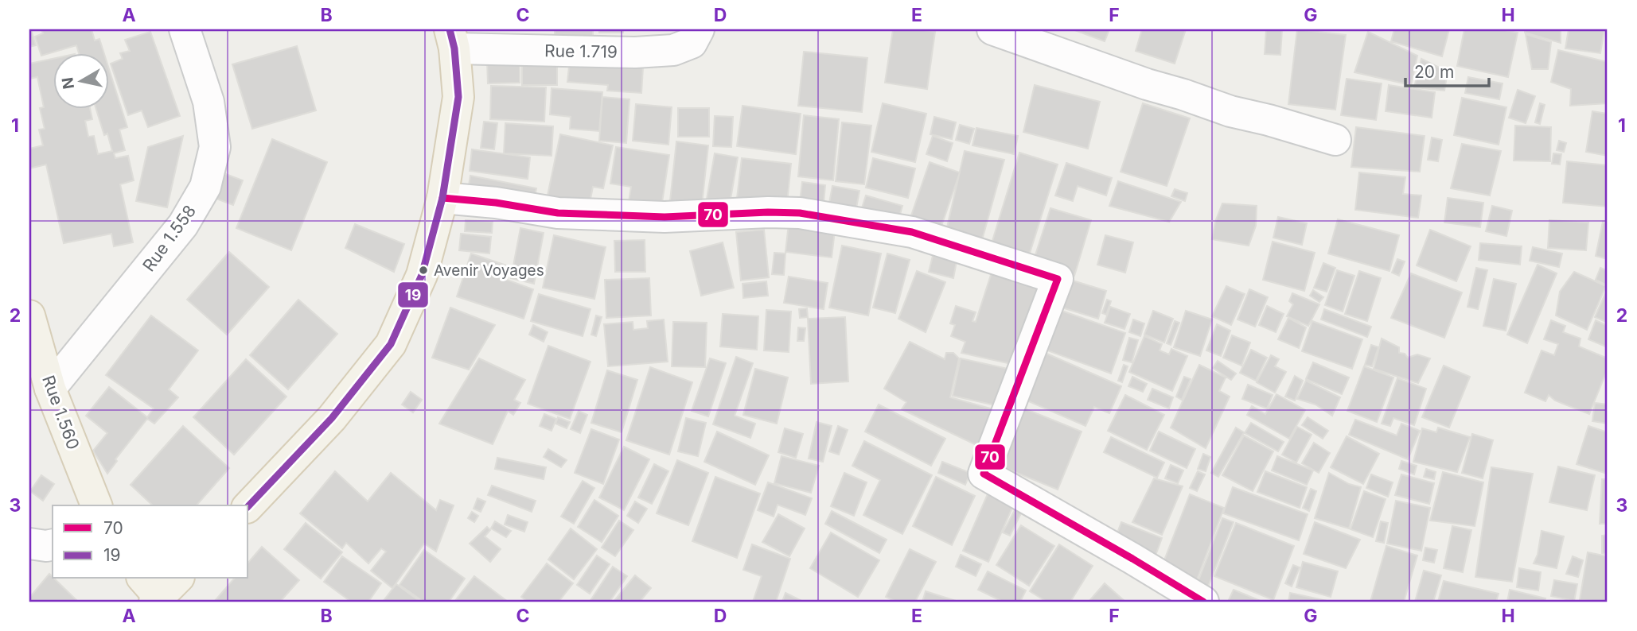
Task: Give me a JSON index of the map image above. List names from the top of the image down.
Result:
{
  "streets": {
    "main road": ["Rue 1.560"],
    "street": ["Rue 1.719", "Rue 1.558"]
  },
  "crossings": [
    ["Rue 1.558", "Rue 1.560"]
  ],
  "places": ["Avenir Voyages"],
  "lines": ["transit line 19", "transit line 70"],
  "legend": ["70", "19"],
  "scale_bar": "20 m",
  "north": "left",
  "grid": {
    "columns": [
      "A",
      "B",
      "C",
      "D",
      "E",
      "F",
      "G",
      "H"
    ],
    "rows": ["1", "2", "3"]
  }
}
